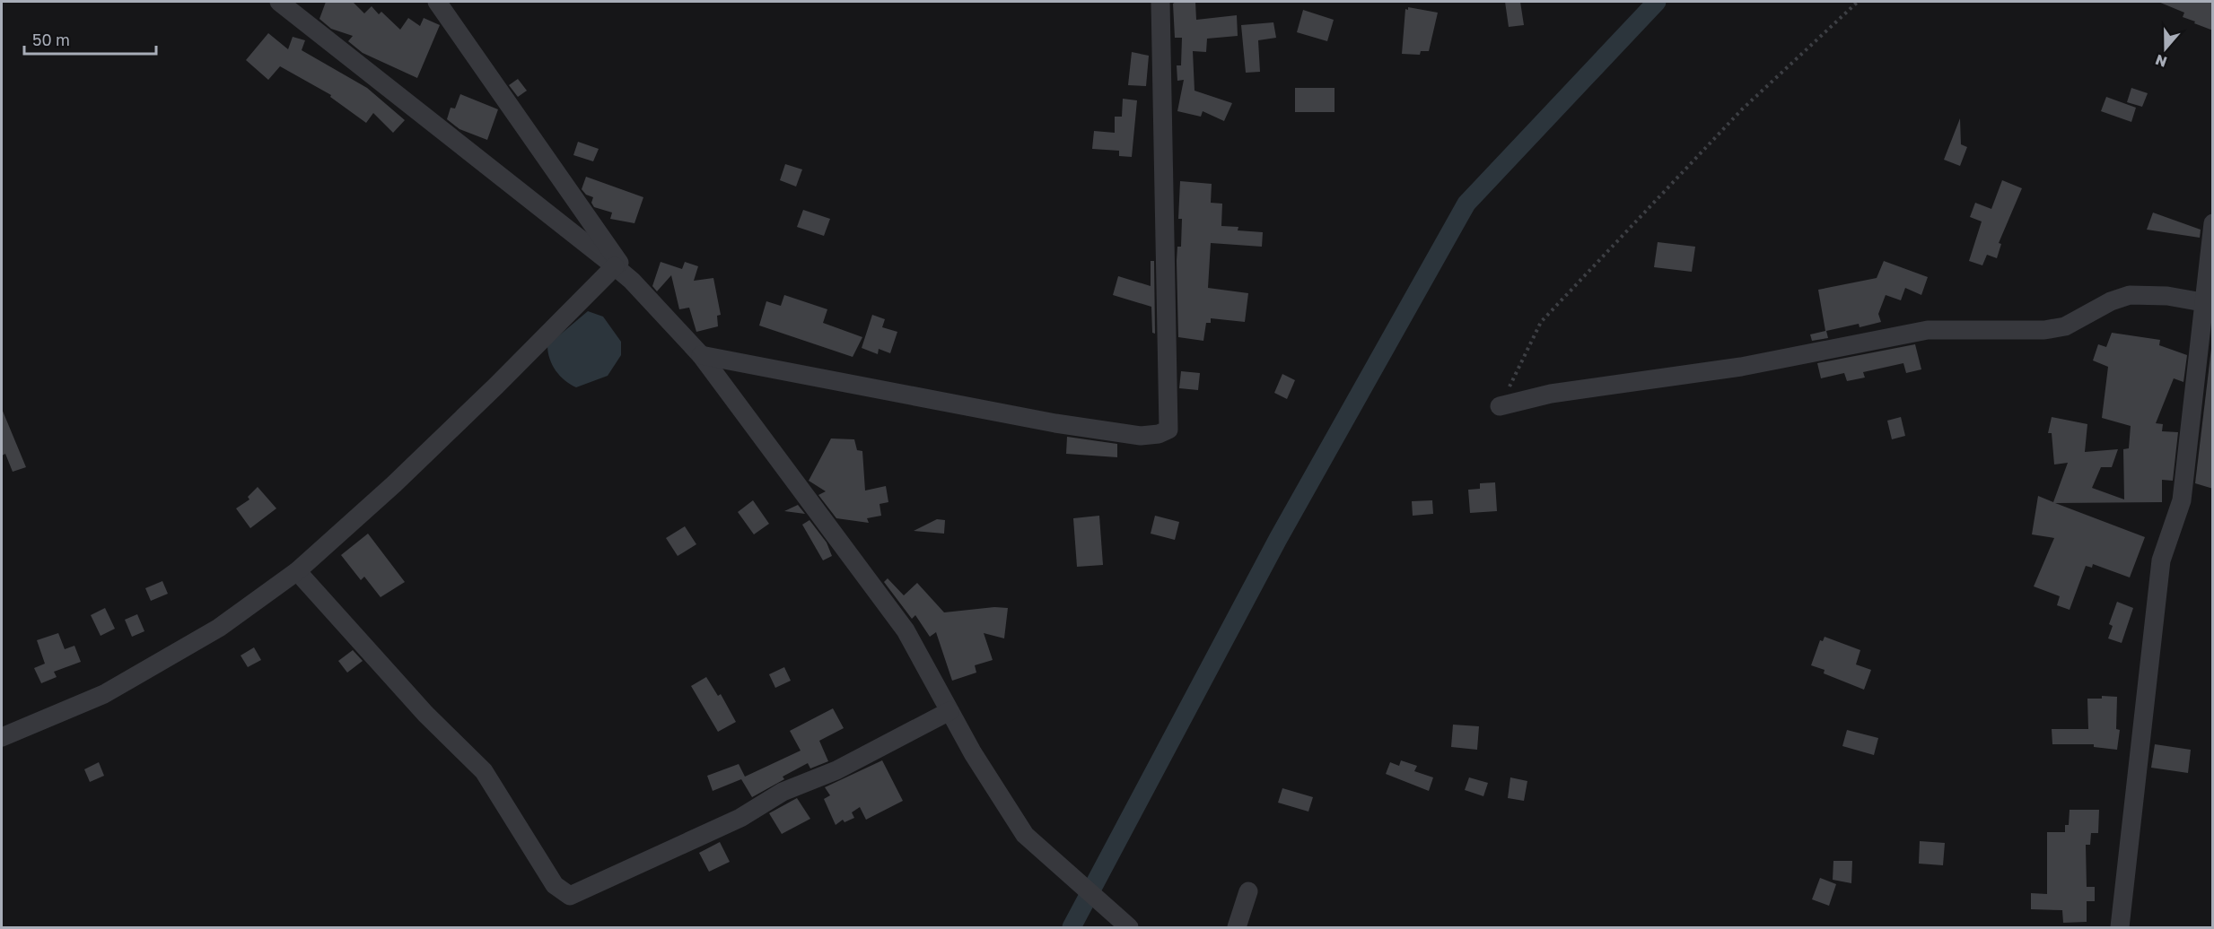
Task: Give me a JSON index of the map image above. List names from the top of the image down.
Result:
{
  "scale_bar": "50 m",
  "north": "bottom"
}
